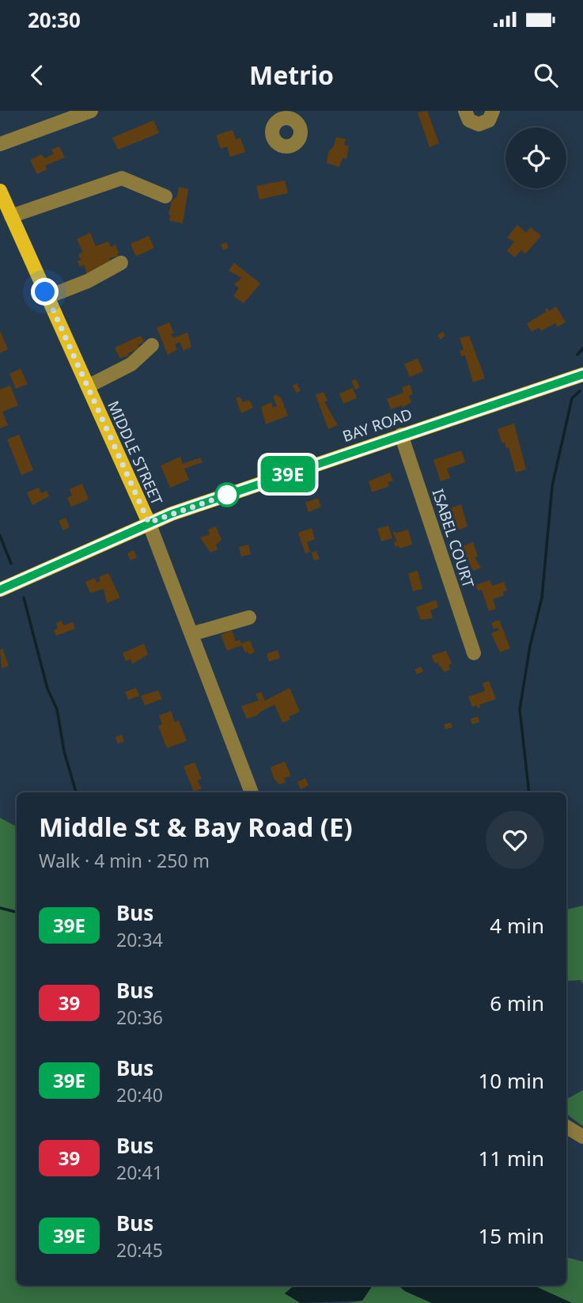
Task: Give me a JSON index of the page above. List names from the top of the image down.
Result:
{
  "streets": {
    "main road": ["BAY ROAD", "MIDDLE STREET"],
    "street": ["ISABEL COURT"]
  },
  "crossings": [
    ["BAY ROAD", "MIDDLE STREET"],
    ["BAY ROAD", "ISABEL COURT"]
  ],
  "lines": ["bus line 39E"],
  "page": {
    "status": "20:30",
    "header": "Metrio",
    "on_map": "39E",
    "heading": ["Middle St & Bay Road (E)", "Walk · 4 min · 250 m"],
    "list": [
      {
        "mark": "39E",
        "name": "Bus",
        "note": "20:34",
        "value": "4 min"
      },
      {
        "mark": "39",
        "name": "Bus",
        "note": "20:36",
        "value": "6 min"
      },
      {
        "mark": "39E",
        "name": "Bus",
        "note": "20:40",
        "value": "10 min"
      },
      {
        "mark": "39",
        "name": "Bus",
        "note": "20:41",
        "value": "11 min"
      },
      {
        "mark": "39E",
        "name": "Bus",
        "note": "20:45",
        "value": "15 min"
      }
    ]
  }
}
